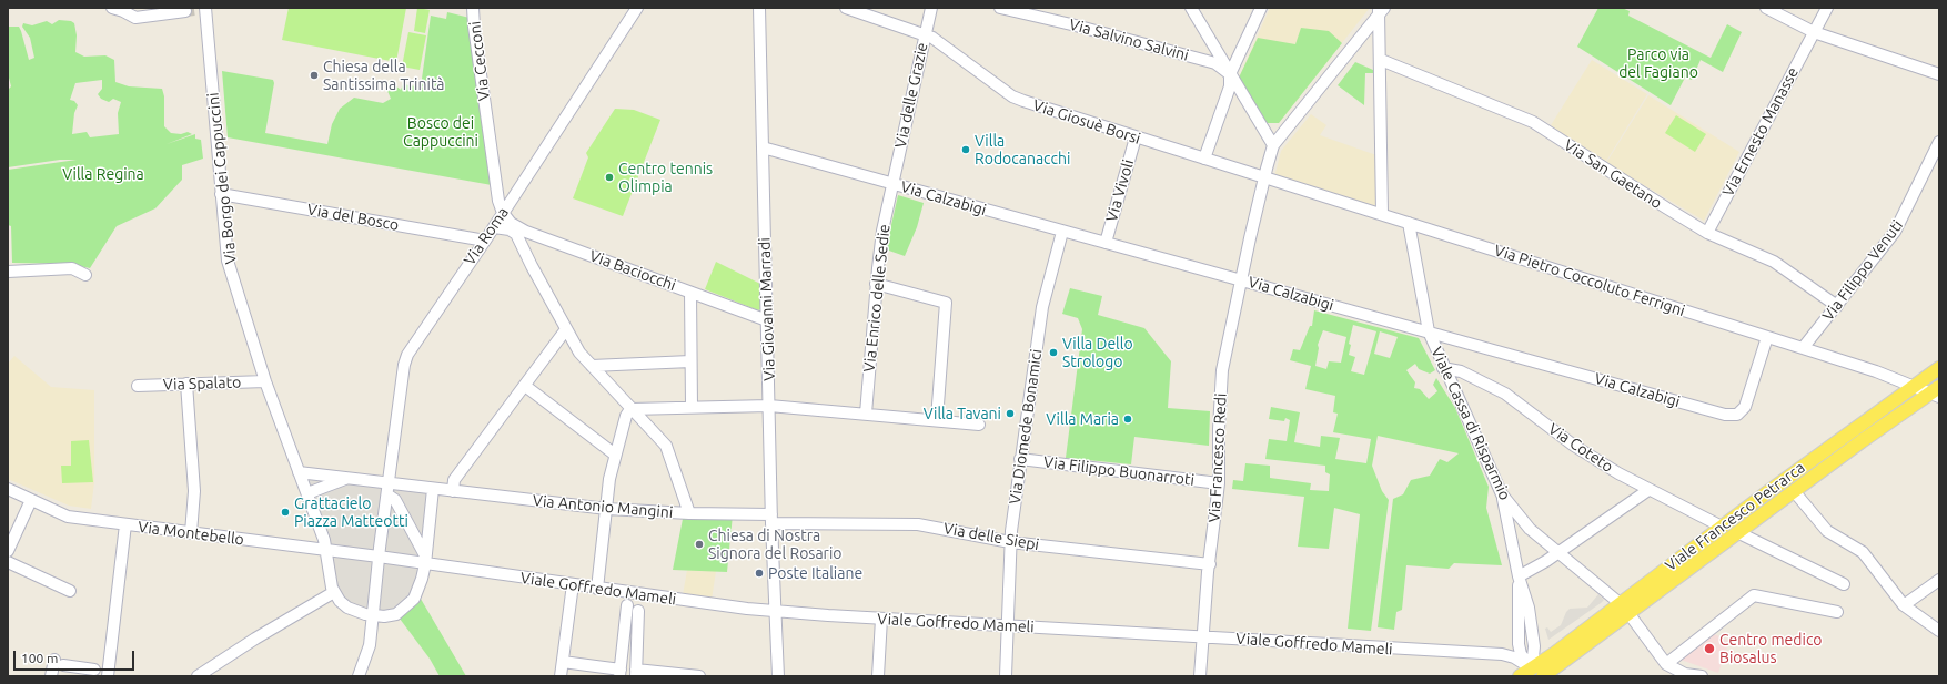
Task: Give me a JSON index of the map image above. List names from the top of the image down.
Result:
{
  "streets": {
    "main road": ["Viale Francesco Petrarca"],
    "street": [
      "Via Salvino Salvini",
      "Via Cecconi",
      "Via delle Grazie",
      "Via Giosuè Borsi",
      "Via Ernesto Manasse",
      "Via San Gaetano",
      "Via Borgo dei Cappuccini",
      "Via Vivoli",
      "Via Calzabigi",
      "Via del Bosco",
      "Via Roma",
      "Via Baciocchi",
      "Via Filippo Venuti",
      "Via Pietro Coccoluto Ferrigni",
      "Via Enrico delle Sedie",
      "Via Giovanni Marradi",
      "Via Spalato",
      "Viale Cassa di Risparmio",
      "Via Diomede Bonamici",
      "Via Coteto",
      "Via Francesco Redi",
      "Via Filippo Buonarroti",
      "Via Antonio Mangini",
      "Via Montebello",
      "Via delle Siepi",
      "Viale Goffredo Mameli"
    ]
  },
  "crossings": [
    ["Via Cecconi", "Via Roma"],
    ["Via Cecconi", "Via Baciocchi"],
    ["Via delle Grazie", "Via Giosuè Borsi"],
    ["Via delle Grazie", "Via Calzabigi"],
    ["Via delle Grazie", "Via Enrico delle Sedie"],
    ["Via Giosuè Borsi", "Via Vivoli"],
    ["Via Giosuè Borsi", "Via Pietro Coccoluto Ferrigni"],
    ["Via Giosuè Borsi", "Via Francesco Redi"],
    ["Via Ernesto Manasse", "Via San Gaetano"],
    ["Via San Gaetano", "Via Filippo Venuti"],
    ["Via Borgo dei Cappuccini", "Via del Bosco"],
    ["Via Borgo dei Cappuccini", "Via Spalato"],
    ["Via Borgo dei Cappuccini", "Via Antonio Mangini"],
    ["Via Borgo dei Cappuccini", "Via Montebello"],
    ["Via Vivoli", "Via Calzabigi"],
    ["Via Calzabigi", "Via Pietro Coccoluto Ferrigni"],
    ["Via Calzabigi", "Via Enrico delle Sedie"],
    ["Via Calzabigi", "Via Giovanni Marradi"],
    ["Via Calzabigi", "Viale Cassa di Risparmio"],
    ["Via Calzabigi", "Via Diomede Bonamici"],
    ["Via Calzabigi", "Via Francesco Redi"],
    ["Via del Bosco", "Via Roma"],
    ["Via Roma", "Via Baciocchi"],
    ["Via Roma", "Via Antonio Mangini"],
    ["Via Roma", "Via Montebello"],
    ["Via Roma", "Viale Goffredo Mameli"],
    ["Via Baciocchi", "Via Giovanni Marradi"],
    ["Via Filippo Venuti", "Via Pietro Coccoluto Ferrigni"],
    ["Via Pietro Coccoluto Ferrigni", "Viale Cassa di Risparmio"],
    ["Via Pietro Coccoluto Ferrigni", "Via Francesco Redi"],
    ["Via Pietro Coccoluto Ferrigni", "Viale Francesco Petrarca"],
    ["Via Giovanni Marradi", "Via Antonio Mangini"],
    ["Via Giovanni Marradi", "Via delle Siepi"],
    ["Via Giovanni Marradi", "Viale Goffredo Mameli"],
    ["Viale Cassa di Risparmio", "Via Coteto"],
    ["Viale Cassa di Risparmio", "Viale Francesco Petrarca"],
    ["Via Diomede Bonamici", "Via Filippo Buonarroti"],
    ["Via Diomede Bonamici", "Via delle Siepi"],
    ["Via Diomede Bonamici", "Viale Goffredo Mameli"],
    ["Via Coteto", "Viale Francesco Petrarca"],
    ["Via Francesco Redi", "Via Filippo Buonarroti"],
    ["Via Francesco Redi", "Via delle Siepi"],
    ["Via Francesco Redi", "Viale Goffredo Mameli"],
    ["Via Antonio Mangini", "Via delle Siepi"],
    ["Viale Francesco Petrarca", "Viale Goffredo Mameli"],
    ["Via Montebello", "Viale Goffredo Mameli"]
  ],
  "parks": ["Parco via del Fagiano", "Bosco dei Cappuccini", "Villa Regina"],
  "places": [
    "Chiesa della Santissima Trinità",
    "Villa Rodocanacchi",
    "Centro tennis Olimpia",
    "Villa Dello Strologo",
    "Villa Tavani",
    "Villa Maria",
    "Grattacielo Piazza Matteotti",
    "Chiesa di Nostra Signora del Rosario",
    "Poste Italiane",
    "Centro medico Biosalus"
  ],
  "scale_bar": "100 m"
}
